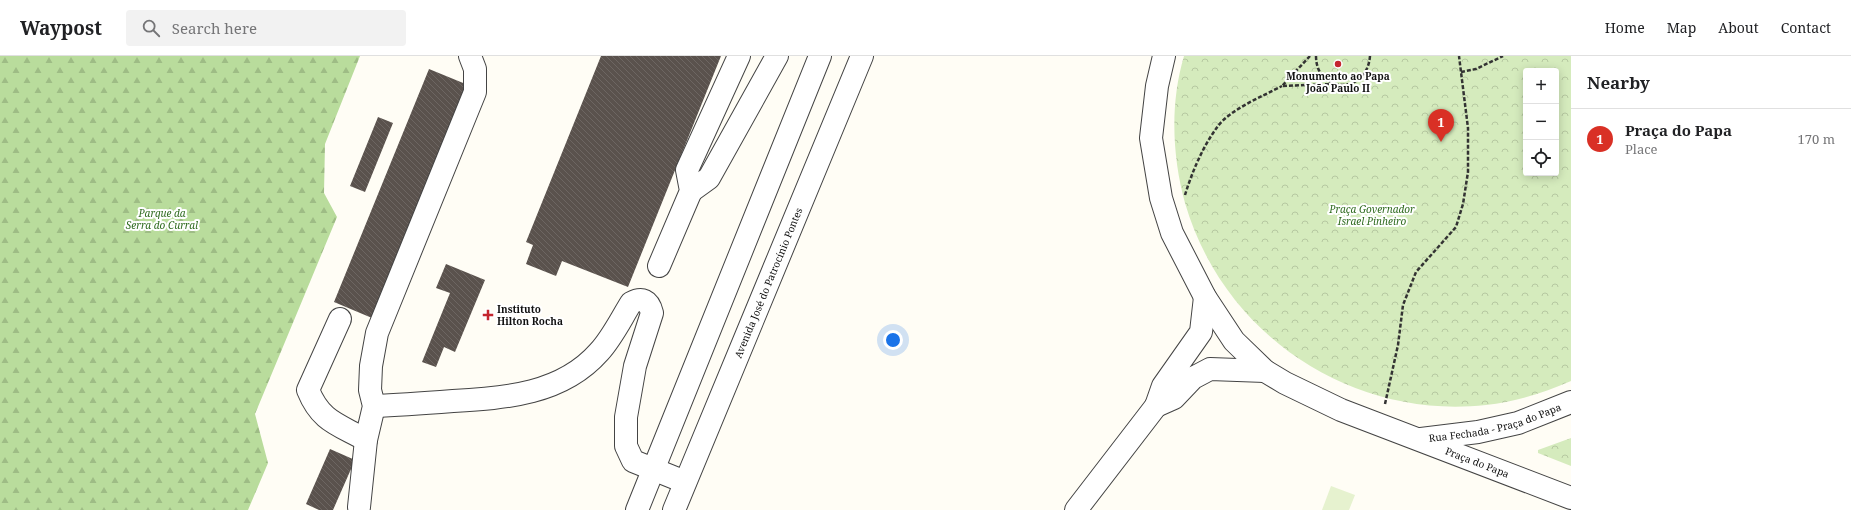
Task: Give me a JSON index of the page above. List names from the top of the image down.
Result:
{
  "streets": {
    "street": ["Avenida José do Patrocínio Pontes", "Rua Fechada - Praça do Papa", "Praça do Papa"]
  },
  "crossings": [
    ["Rua Fechada - Praça do Papa", "Praça do Papa"]
  ],
  "parks": ["Praça Governador Israel Pinheiro", "Parque da Serra do Curral"],
  "places": {
    "other": ["Monumento ao Papa João Paulo II"],
    "health": ["Instituto Hilton Rocha"]
  },
  "page": {
    "header": "Waypost",
    "search": "Search here",
    "nav": [
      "Home",
      "Map",
      "About",
      "Contact"
    ],
    "heading": "Nearby",
    "map_buttons": ["+", "−"],
    "list": [
      {
        "mark": "1",
        "name": "Praça do Papa",
        "note": "Place",
        "value": "170 m"
      }
    ],
    "pins": "1"
  }
}
